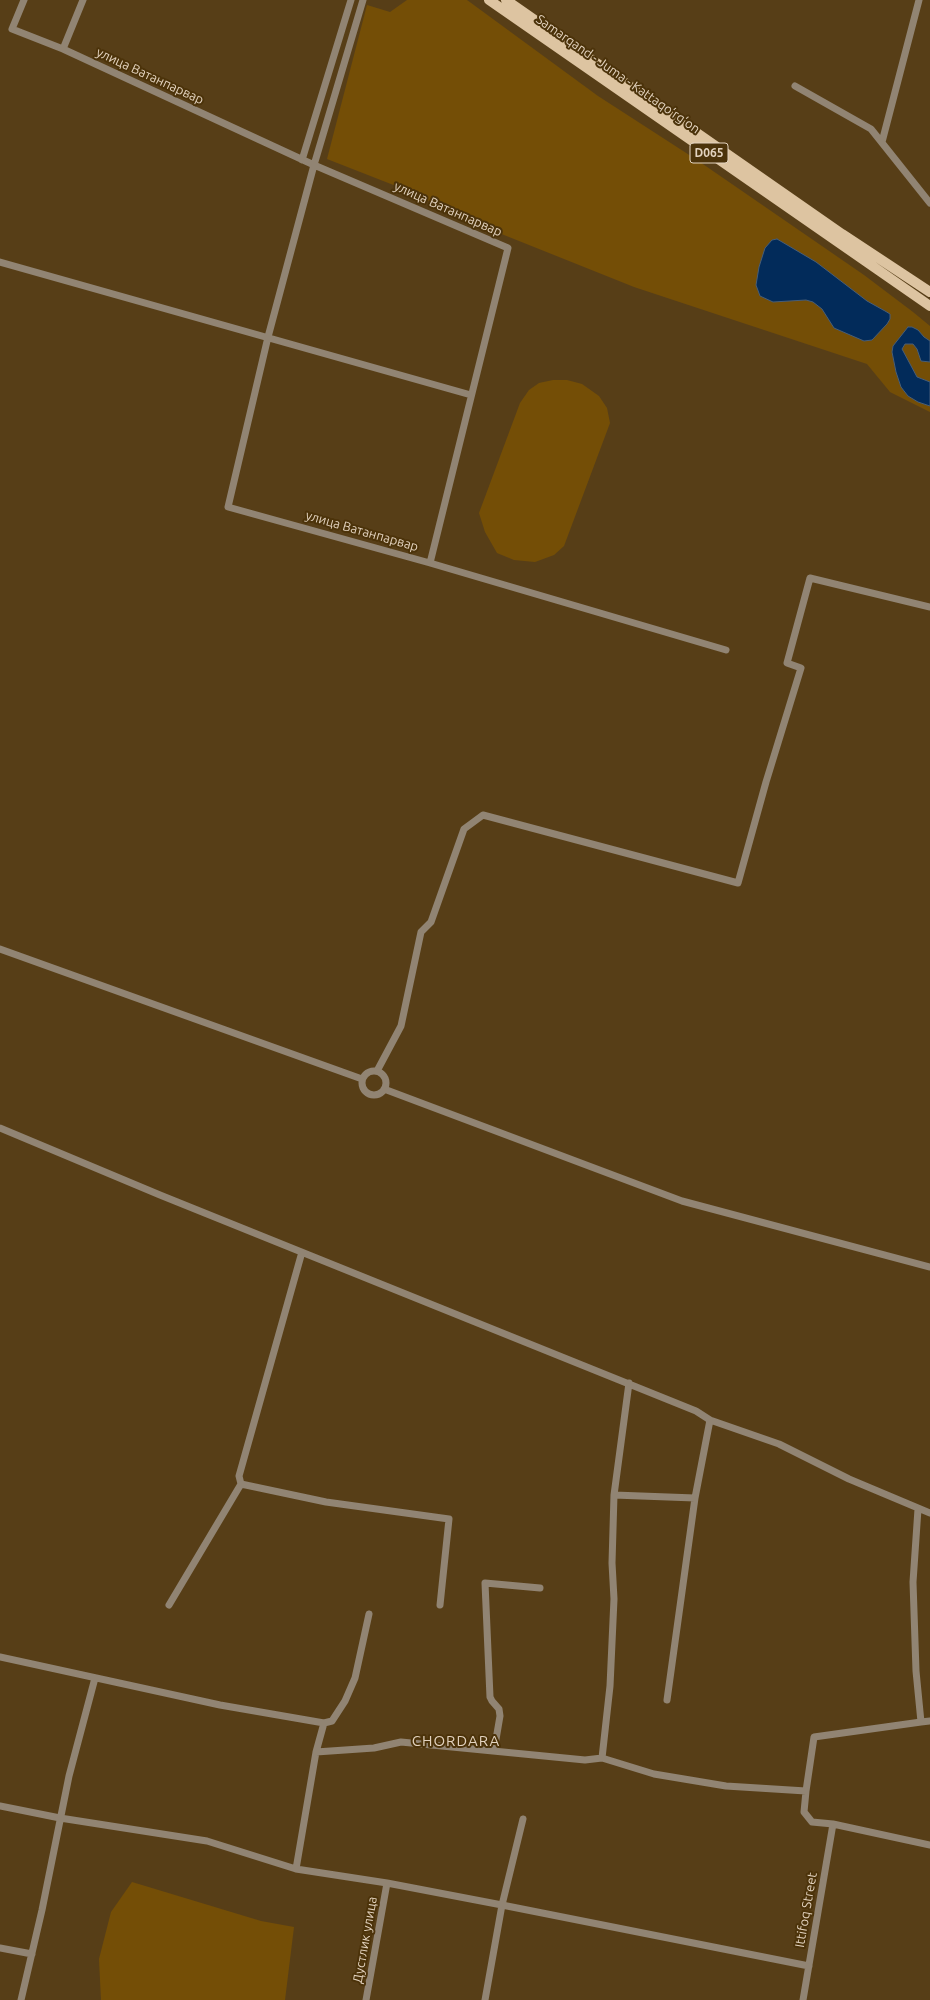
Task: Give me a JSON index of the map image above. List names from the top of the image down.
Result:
{
  "streets": {
    "main road": ["Samarqand - Juma - Kattaqo‘rg‘on", "D065"],
    "street": ["улица Ватанпарвар", "Ittifoq Street", "Дустлик улица"]
  },
  "districts": ["CHORDARA"]
}
